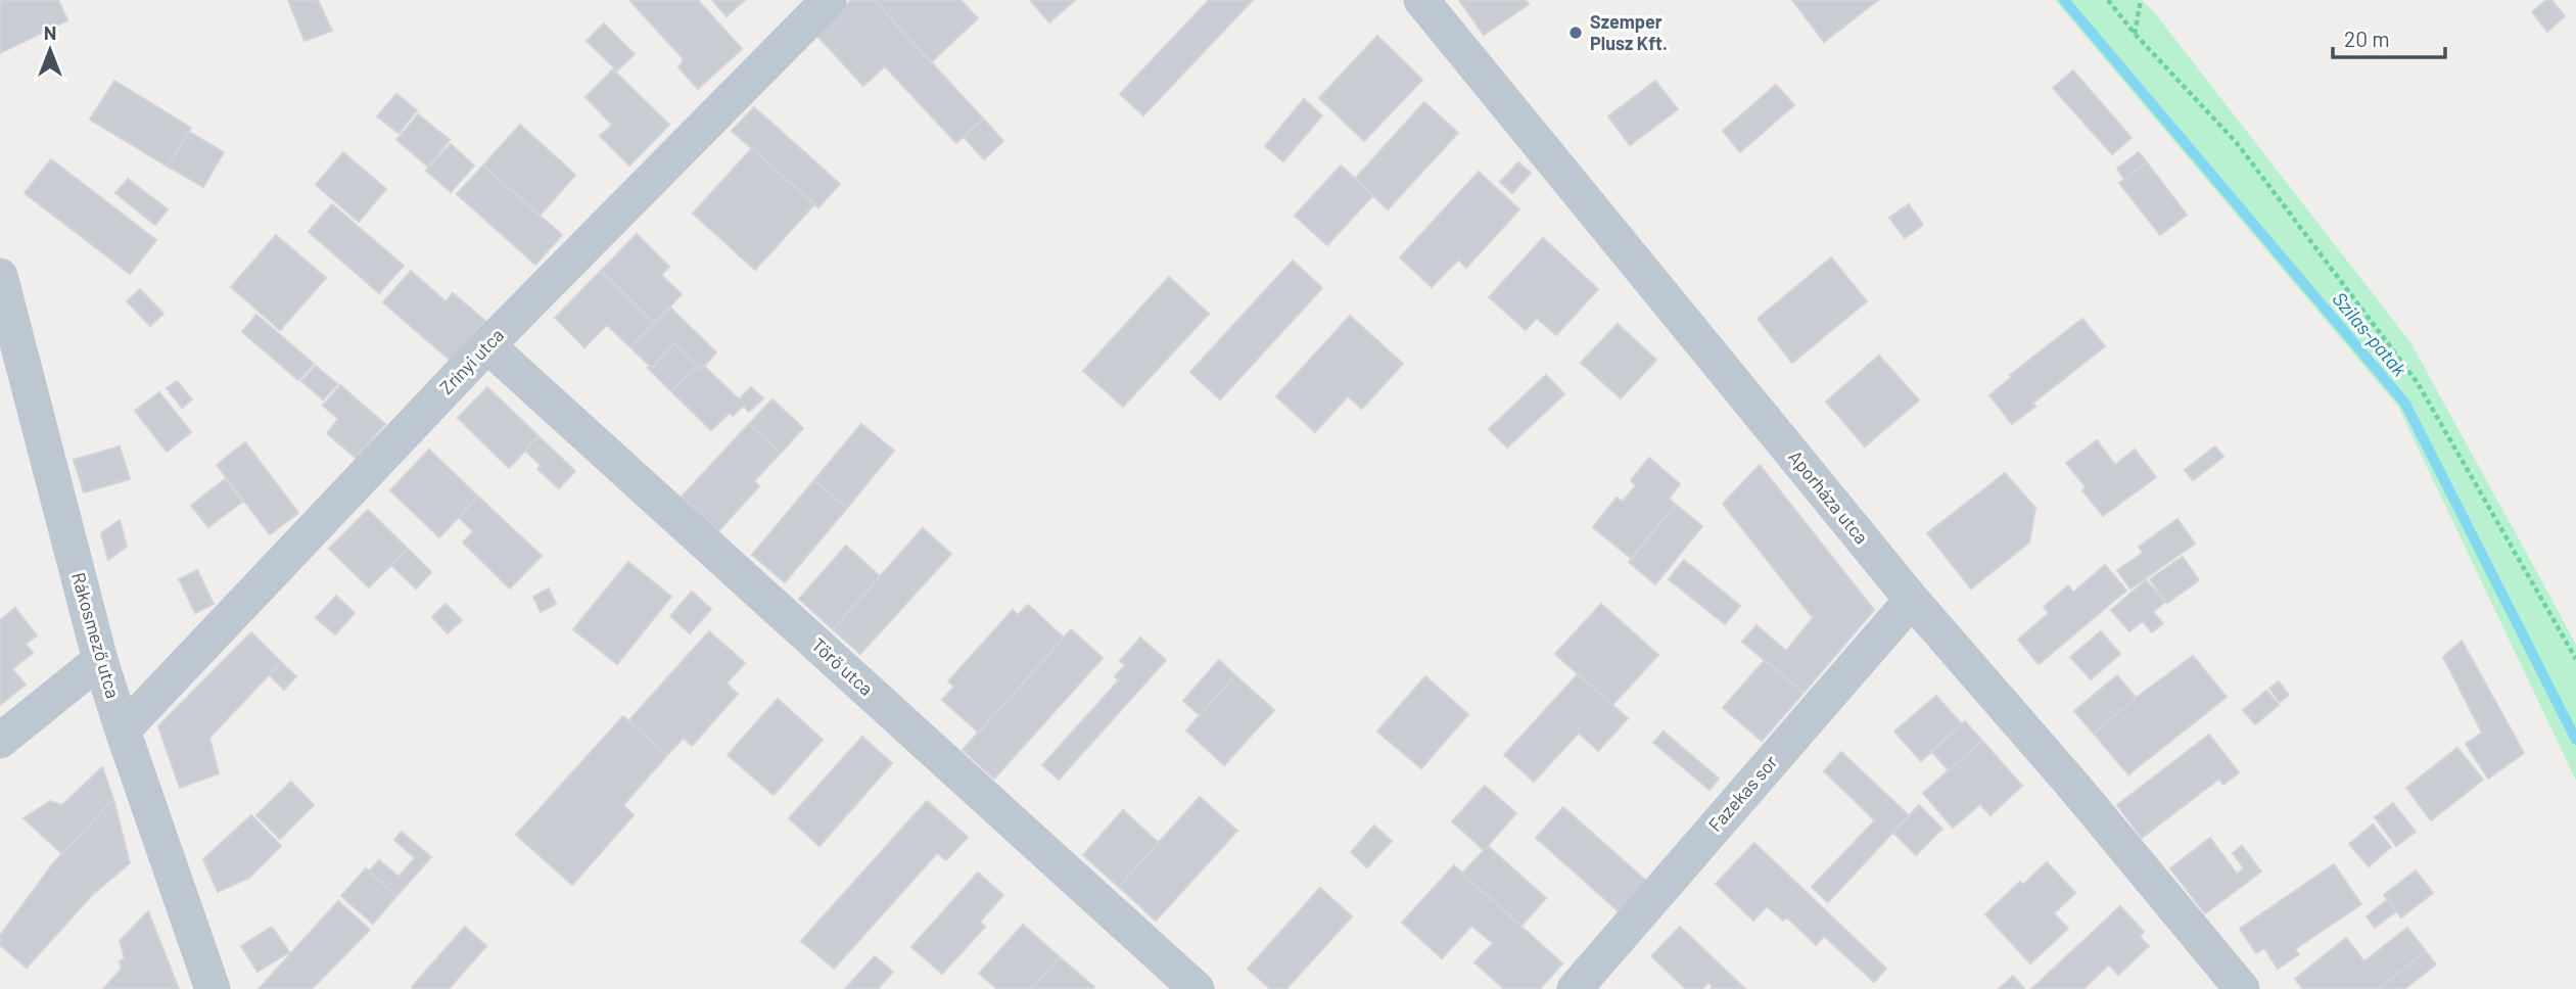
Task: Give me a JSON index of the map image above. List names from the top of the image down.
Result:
{
  "streets": {
    "street": [
      "Zrínyi utca",
      "Aporháza utca",
      "Rákosmező utca",
      "Törő utca",
      "Fazekas sor"
    ]
  },
  "crossings": [
    ["Zrínyi utca", "Rákosmező utca"],
    ["Zrínyi utca", "Törő utca"],
    ["Aporháza utca", "Fazekas sor"]
  ],
  "water": ["Szilas-patak"],
  "places": ["Szemper Plusz Kft."],
  "scale_bar": "20 m",
  "north": "top"
}
